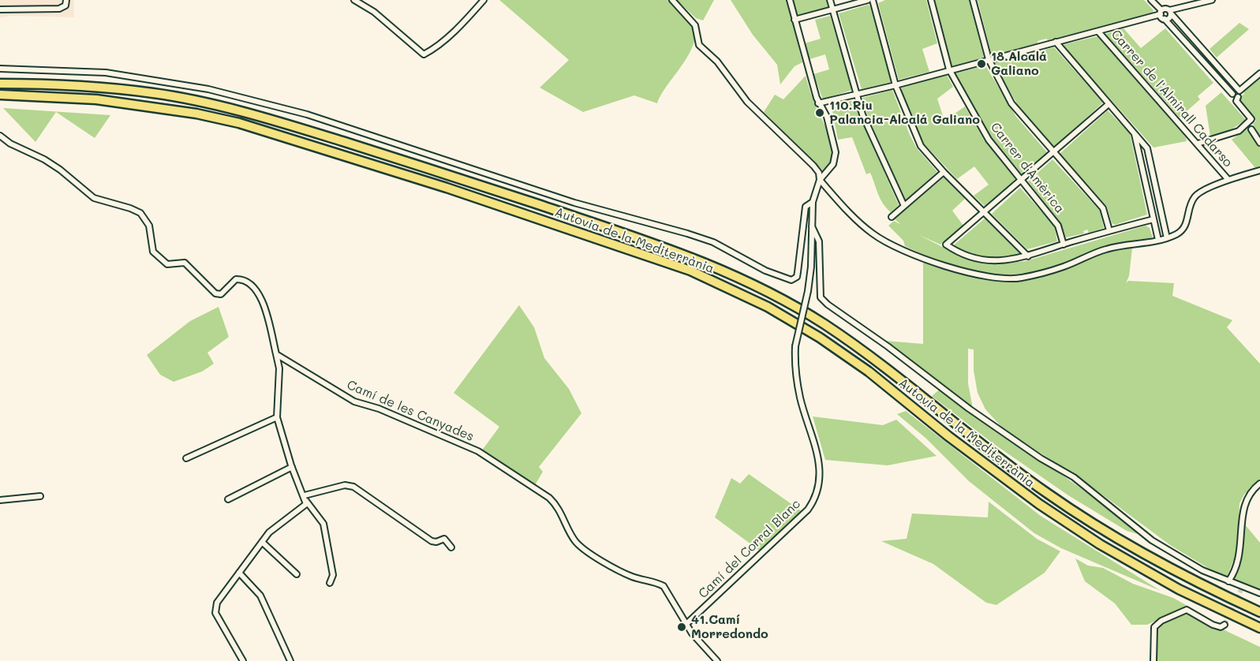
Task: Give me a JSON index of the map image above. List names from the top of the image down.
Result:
{
  "streets": {
    "highway": ["Autovia de la Mediterrània"],
    "street": [
      "Carrer de l'Almirall Cadarso",
      "Carrer d'Amèrica",
      "Camí de les Canyades",
      "Camí del Corral Blanc"
    ]
  },
  "crossings": [
    ["Camí de les Canyades", "Camí del Corral Blanc"]
  ],
  "places": ["18.Alcalá Galiano", "110.Riu Palancia-Alcalá Galiano", "41.Camí Morredondo"]
}
